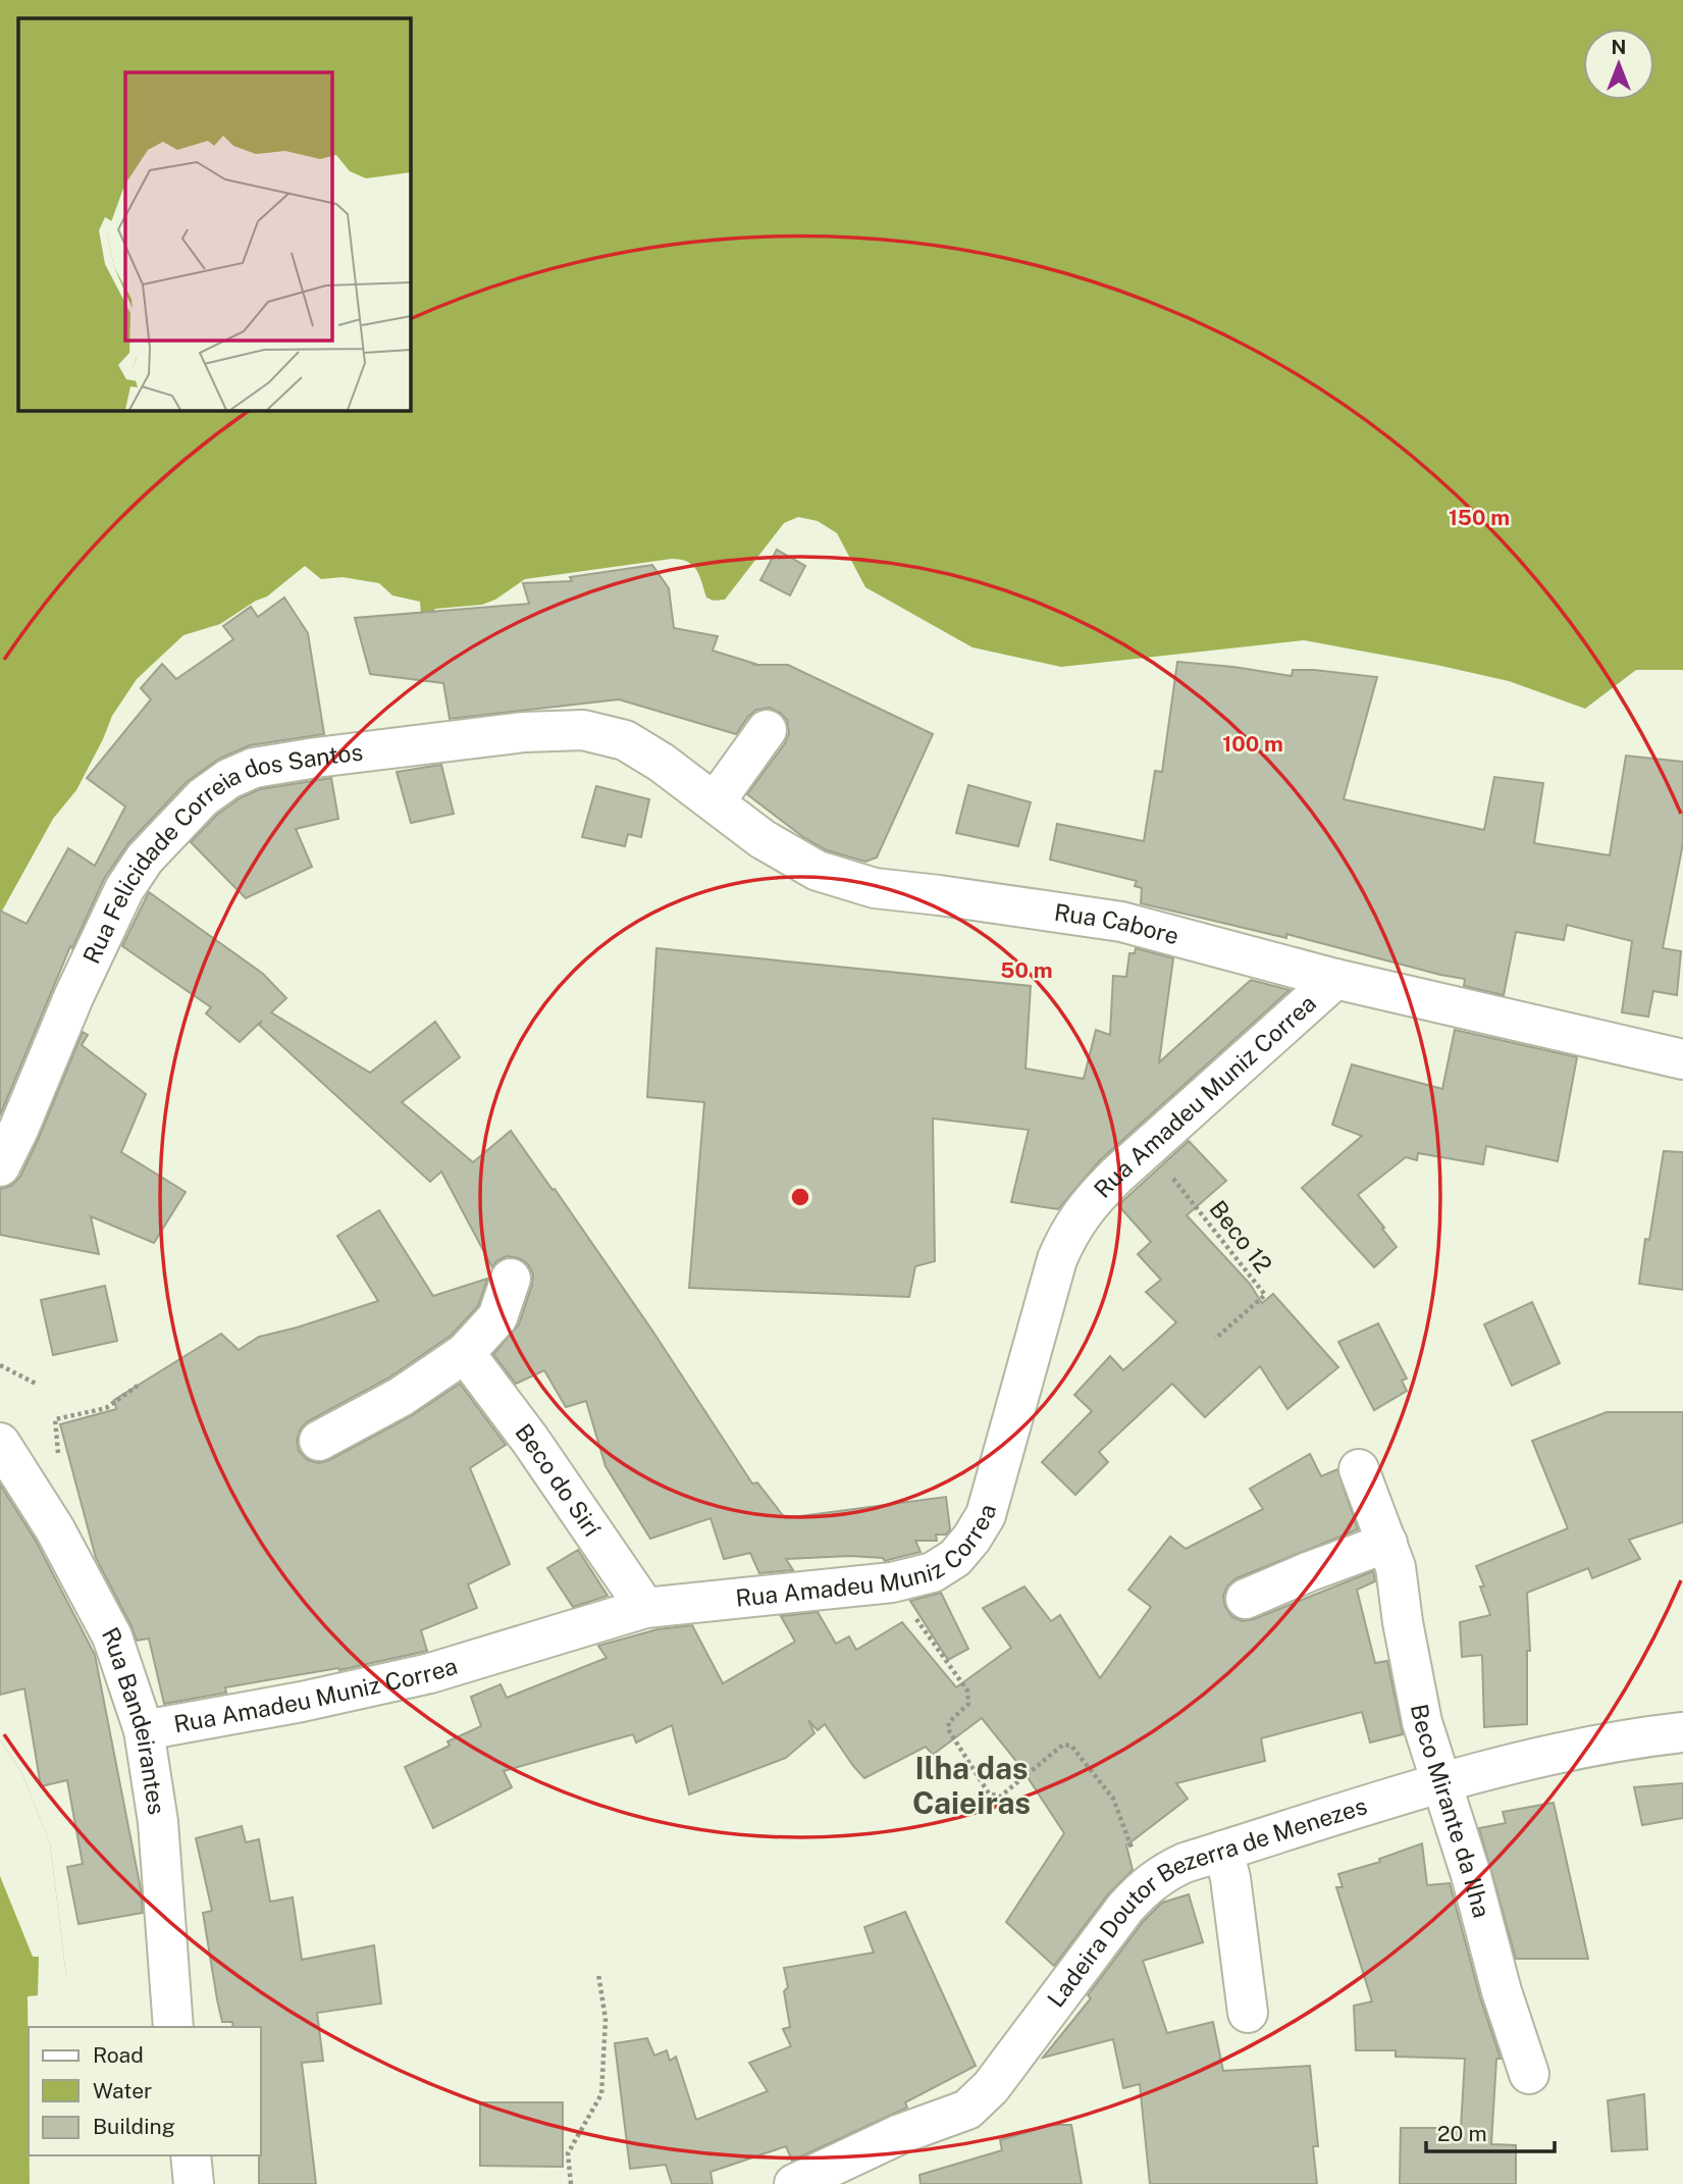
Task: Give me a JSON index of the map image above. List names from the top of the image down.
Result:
{
  "streets": {
    "street": [
      "Rua Felicidade Correia dos Santos",
      "Rua Cabore",
      "Rua Amadeu Muniz Correa",
      "Beco do Sirí",
      "Rua Bandeirantes",
      "Beco Mirante da Ilha",
      "Ladeira Doutor Bezerra de Menezes"
    ],
    "path": ["Beco 12"]
  },
  "crossings": [
    ["Rua Felicidade Correia dos Santos", "Rua Cabore"],
    ["Rua Cabore", "Rua Amadeu Muniz Correa"],
    ["Rua Amadeu Muniz Correa", "Beco 12"],
    ["Rua Amadeu Muniz Correa", "Beco do Sirí"],
    ["Rua Amadeu Muniz Correa", "Rua Bandeirantes"],
    ["Beco Mirante da Ilha", "Ladeira Doutor Bezerra de Menezes"]
  ],
  "districts": ["Ilha das Caieiras"],
  "legend": ["Road", "Water", "Building"],
  "scale_bar": "20 m",
  "north": "top",
  "rings": ["150 m", "100 m", "50 m"]
}
